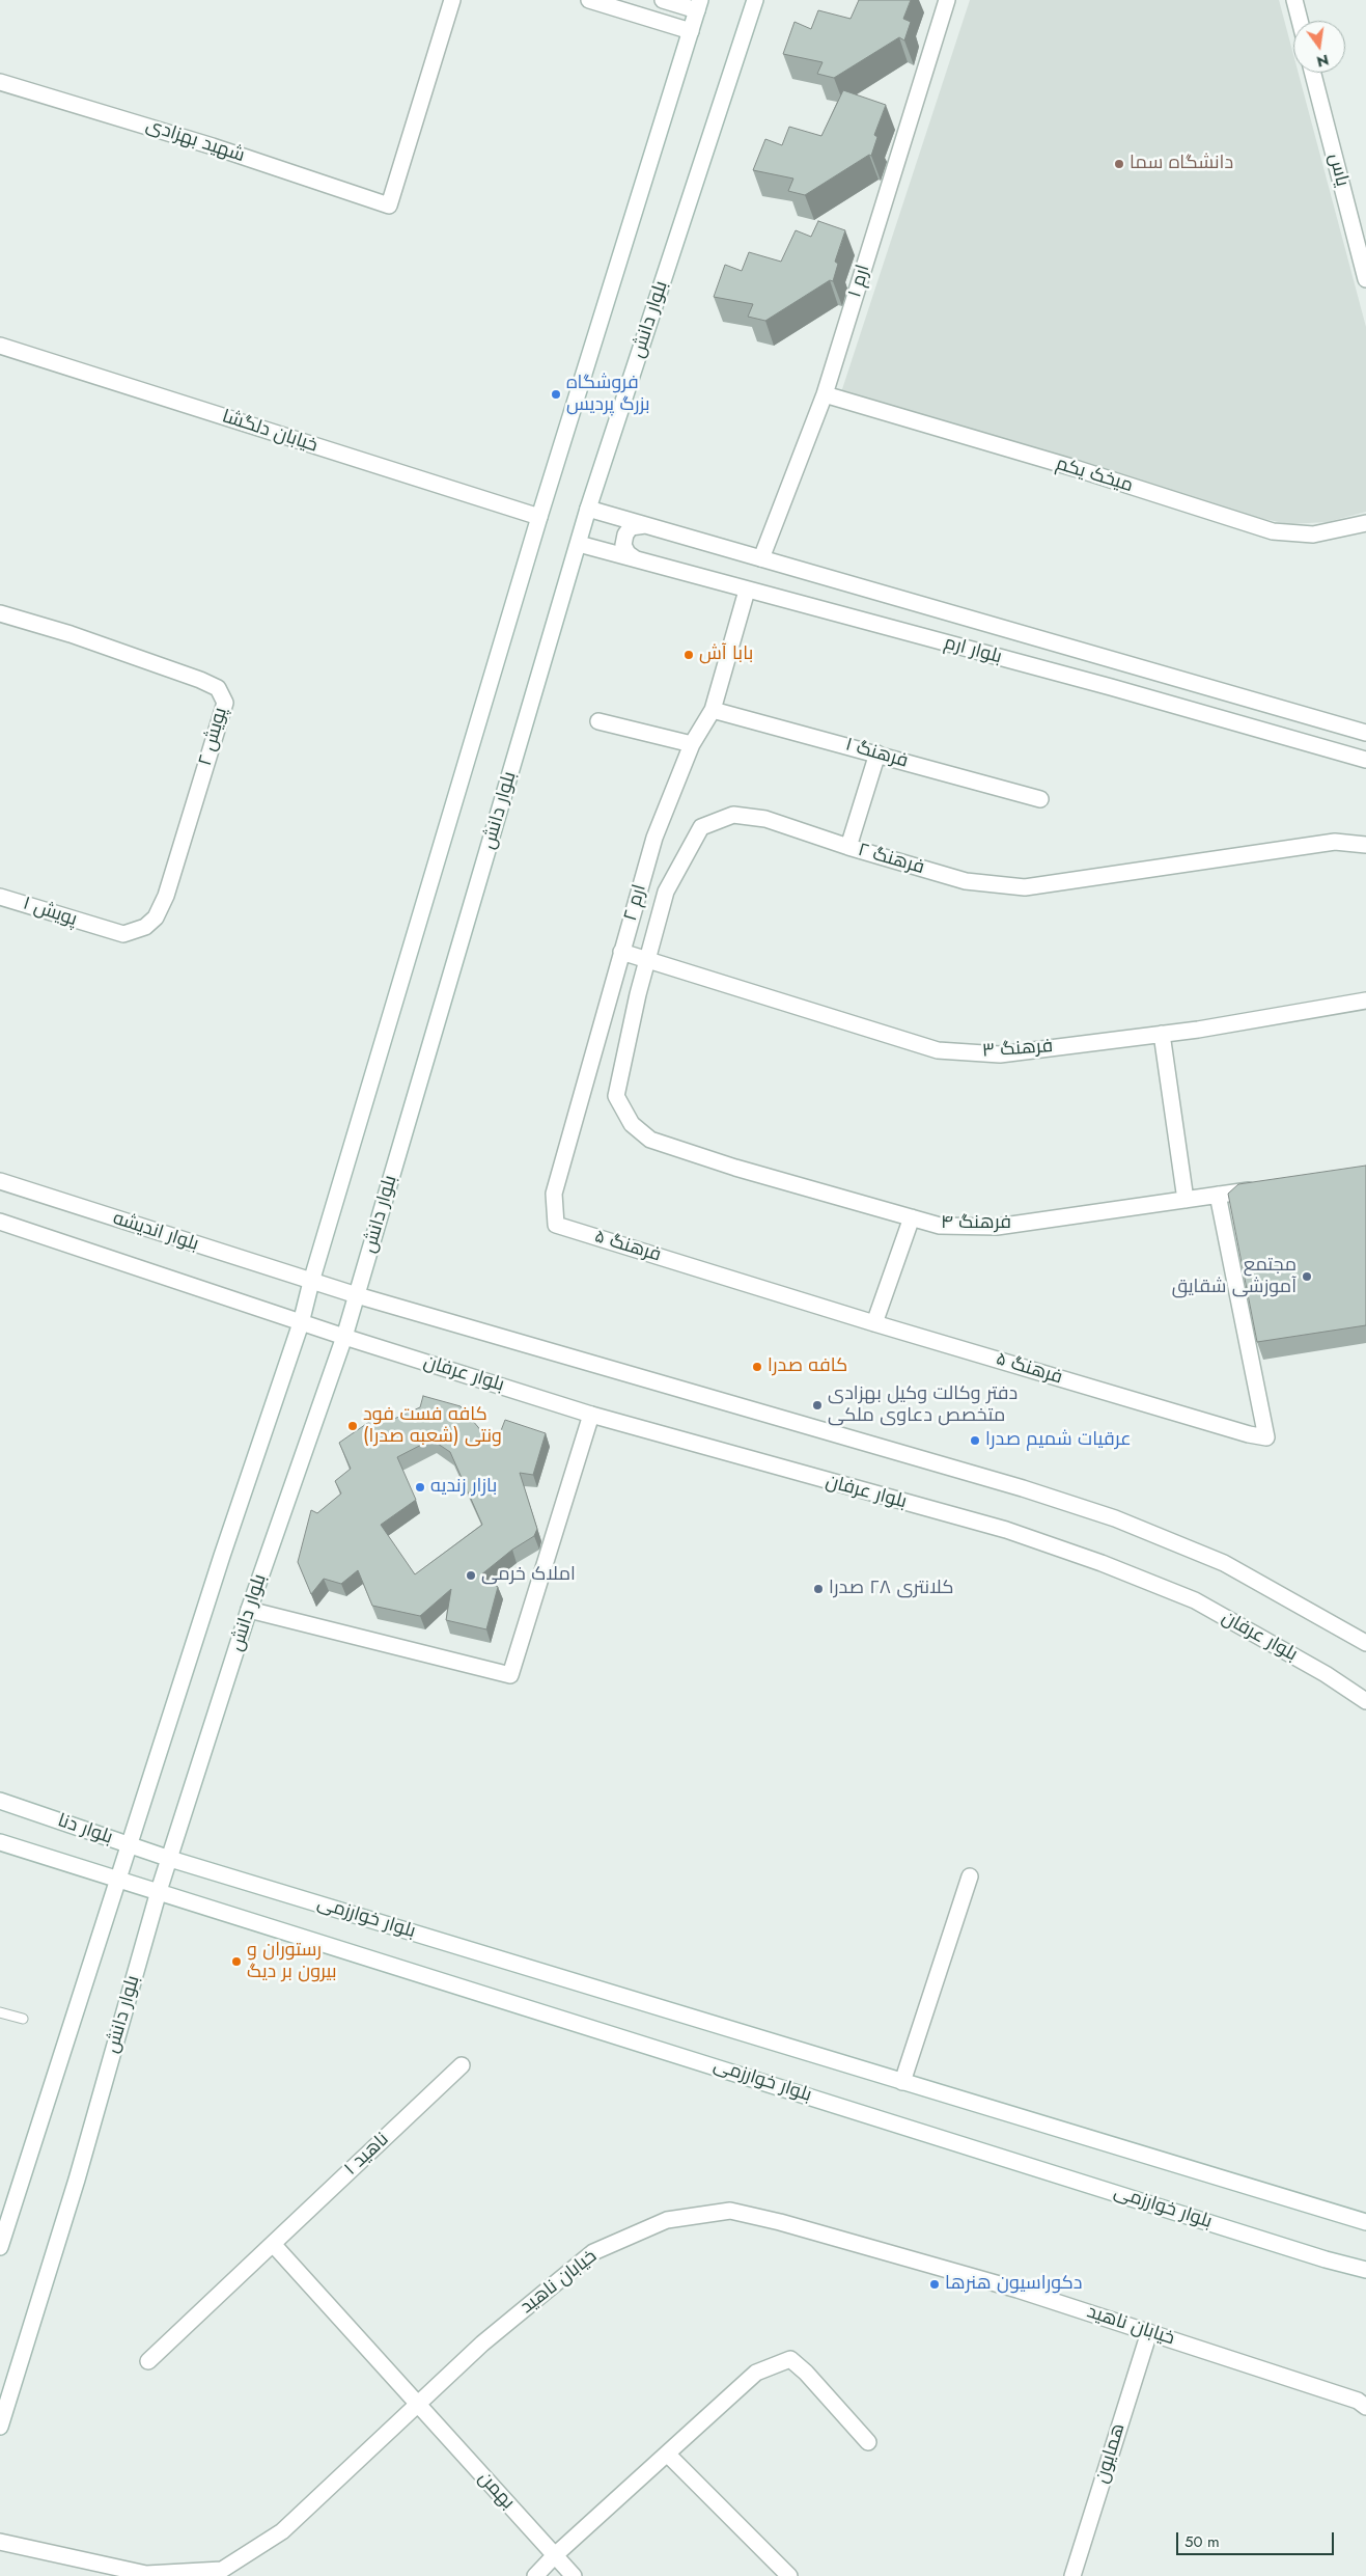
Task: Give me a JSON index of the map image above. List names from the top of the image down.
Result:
{
  "streets": {
    "street": [
      "شهید بهزادی",
      "یاس",
      "ارم ۱",
      "بلوار دانش",
      "خیابان دلگشا",
      "میخک یکم",
      "بلوار ارم",
      "پویش ۲",
      "فرهنگ ۱",
      "فرهنگ ۲",
      "ارم ۲",
      "پویش ۱",
      "فرهنگ ۳",
      "فرهنگ ۴",
      "بلوار اندیشه",
      "فرهنگ ۵",
      "بلوار عرفان",
      "بلوار دنا",
      "بلوار خوارزمی",
      "ناهید ۱",
      "خیابان ناهید",
      "همایون",
      "بهمن"
    ]
  },
  "crossings": [
    ["ارم ۱", "میخک یکم"],
    ["ارم ۱", "بلوار ارم"],
    ["بلوار دانش", "بلوار ارم"],
    ["بلوار دانش", "بلوار اندیشه"],
    ["بلوار دانش", "بلوار عرفان"],
    ["بلوار دانش", "بلوار دنا"],
    ["بلوار دانش", "بلوار خوارزمی"],
    ["بلوار ارم", "ارم ۲"],
    ["پویش ۲", "پویش ۱"],
    ["فرهنگ ۱", "ارم ۲"],
    ["فرهنگ ۲", "فرهنگ ۳"],
    ["فرهنگ ۲", "فرهنگ ۴"],
    ["ارم ۲", "فرهنگ ۳"],
    ["ارم ۲", "فرهنگ ۵"],
    ["فرهنگ ۴", "فرهنگ ۵"],
    ["بلوار دنا", "بلوار خوارزمی"],
    ["خیابان ناهید", "همایون"],
    ["خیابان ناهید", "بهمن"]
  ],
  "places": [
    "دانشگاه سما",
    "فروشگاه بزرگ پردیس",
    "بابا آش",
    "مجتمع آموزشی شقایق",
    "کافه صدرا",
    "دفتر وکالت وکیل بهزادی متخصص دعاوی ملکی",
    "کافه فست فود ونتی (شعبه صدرا)",
    "عرقیات شمیم صدرا",
    "بازار زندیه",
    "املاک خرمی",
    "کلانتری ۲۸ صدرا",
    "رستوران و بیرون بر دیگ",
    "دکوراسیون هنرها"
  ],
  "scale_bar": "50 m",
  "north": "bottom"
}
